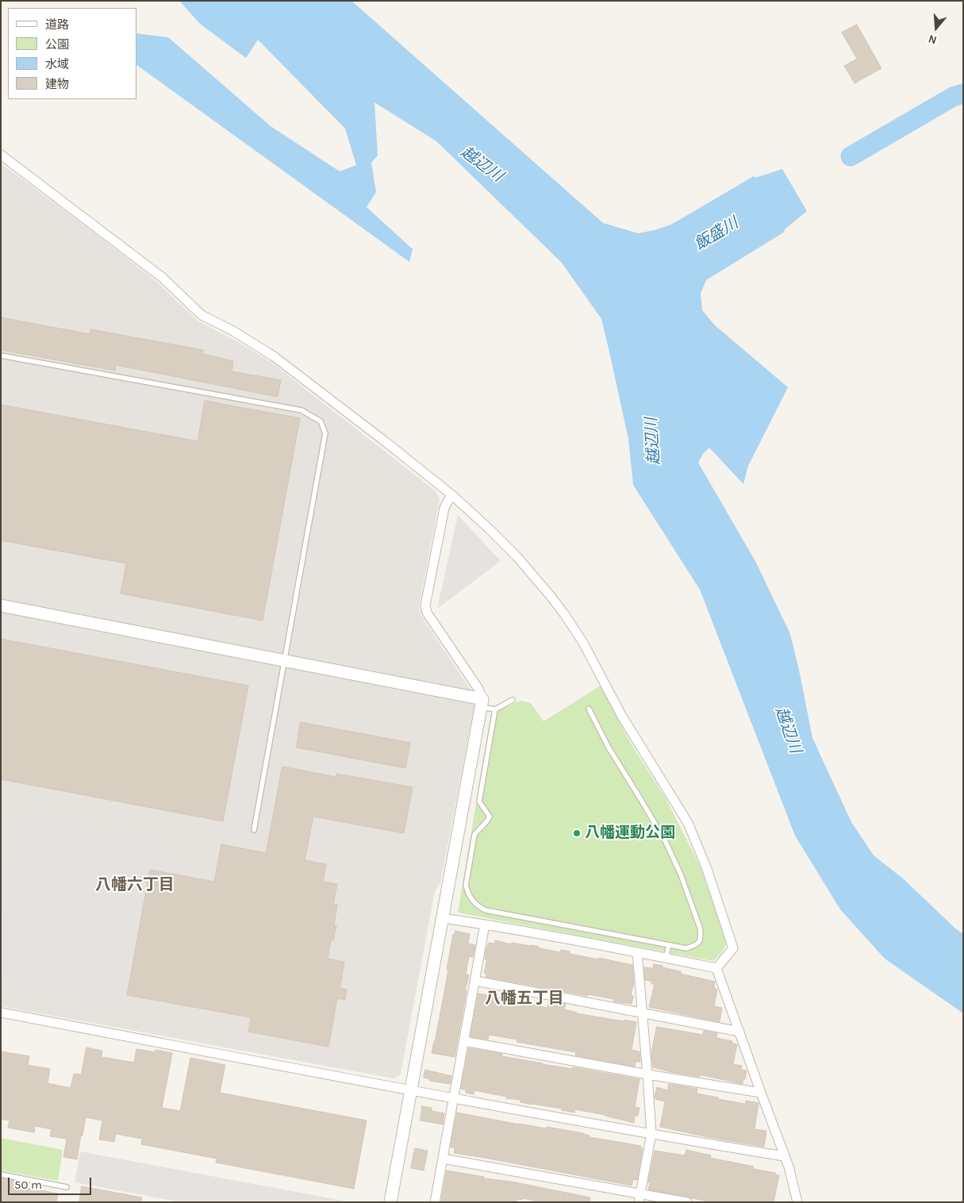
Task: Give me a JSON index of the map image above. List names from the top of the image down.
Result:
{
  "districts": ["八幡六丁目", "八幡五丁目"],
  "water": ["越辺川", "飯盛川"],
  "places": ["八幡運動公園"],
  "legend": [
    "道路",
    "公園",
    "水域",
    "建物"
  ],
  "scale_bar": "50 m",
  "north": "bottom"
}
